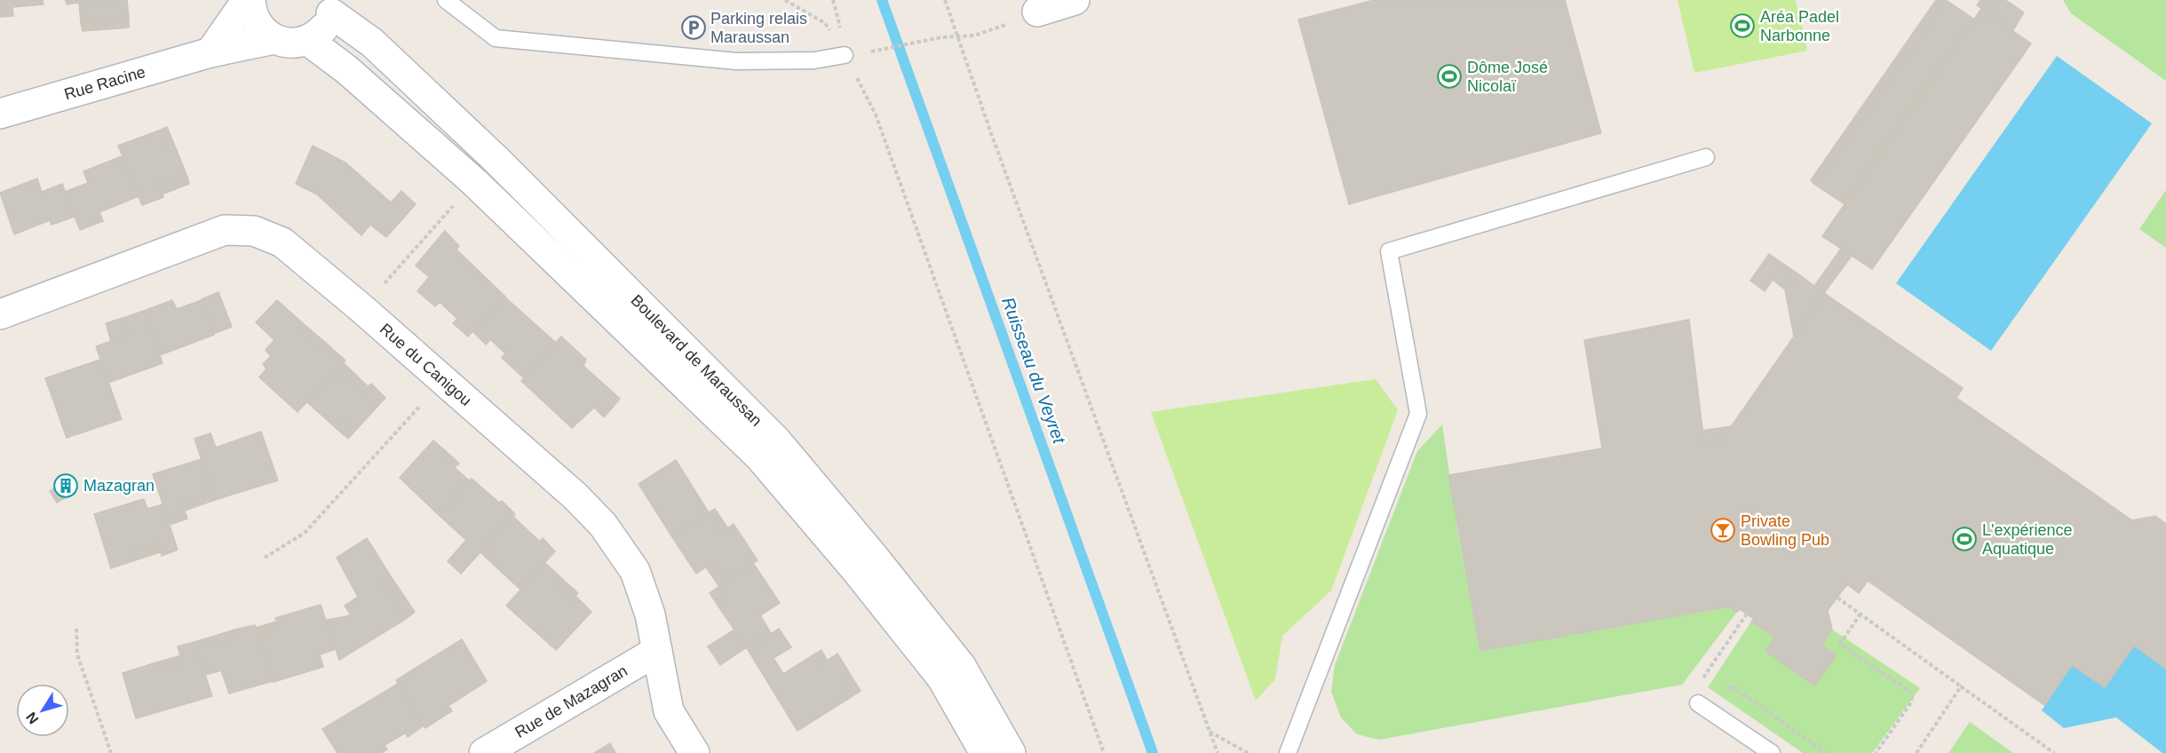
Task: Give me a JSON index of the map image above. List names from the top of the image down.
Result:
{
  "streets": {
    "main road": [
      "Rue Racine",
      "Boulevard de Maraussan",
      "Rue du Canigou",
      "Rue de Mazagran"
    ]
  },
  "crossings": [
    ["Rue Racine", "Boulevard de Maraussan"],
    ["Rue du Canigou", "Rue de Mazagran"]
  ],
  "water": ["Ruisseau du Veyret"],
  "places": {
    "sports": ["Aréa Padel Narbonne", "Dôme José Nicolaï", "L'expérience Aquatique"],
    "parking": ["Parking relais Maraussan"],
    "building": ["Mazagran"],
    "bar": ["Private Bowling Pub"]
  },
  "north": "bottom left"
}
